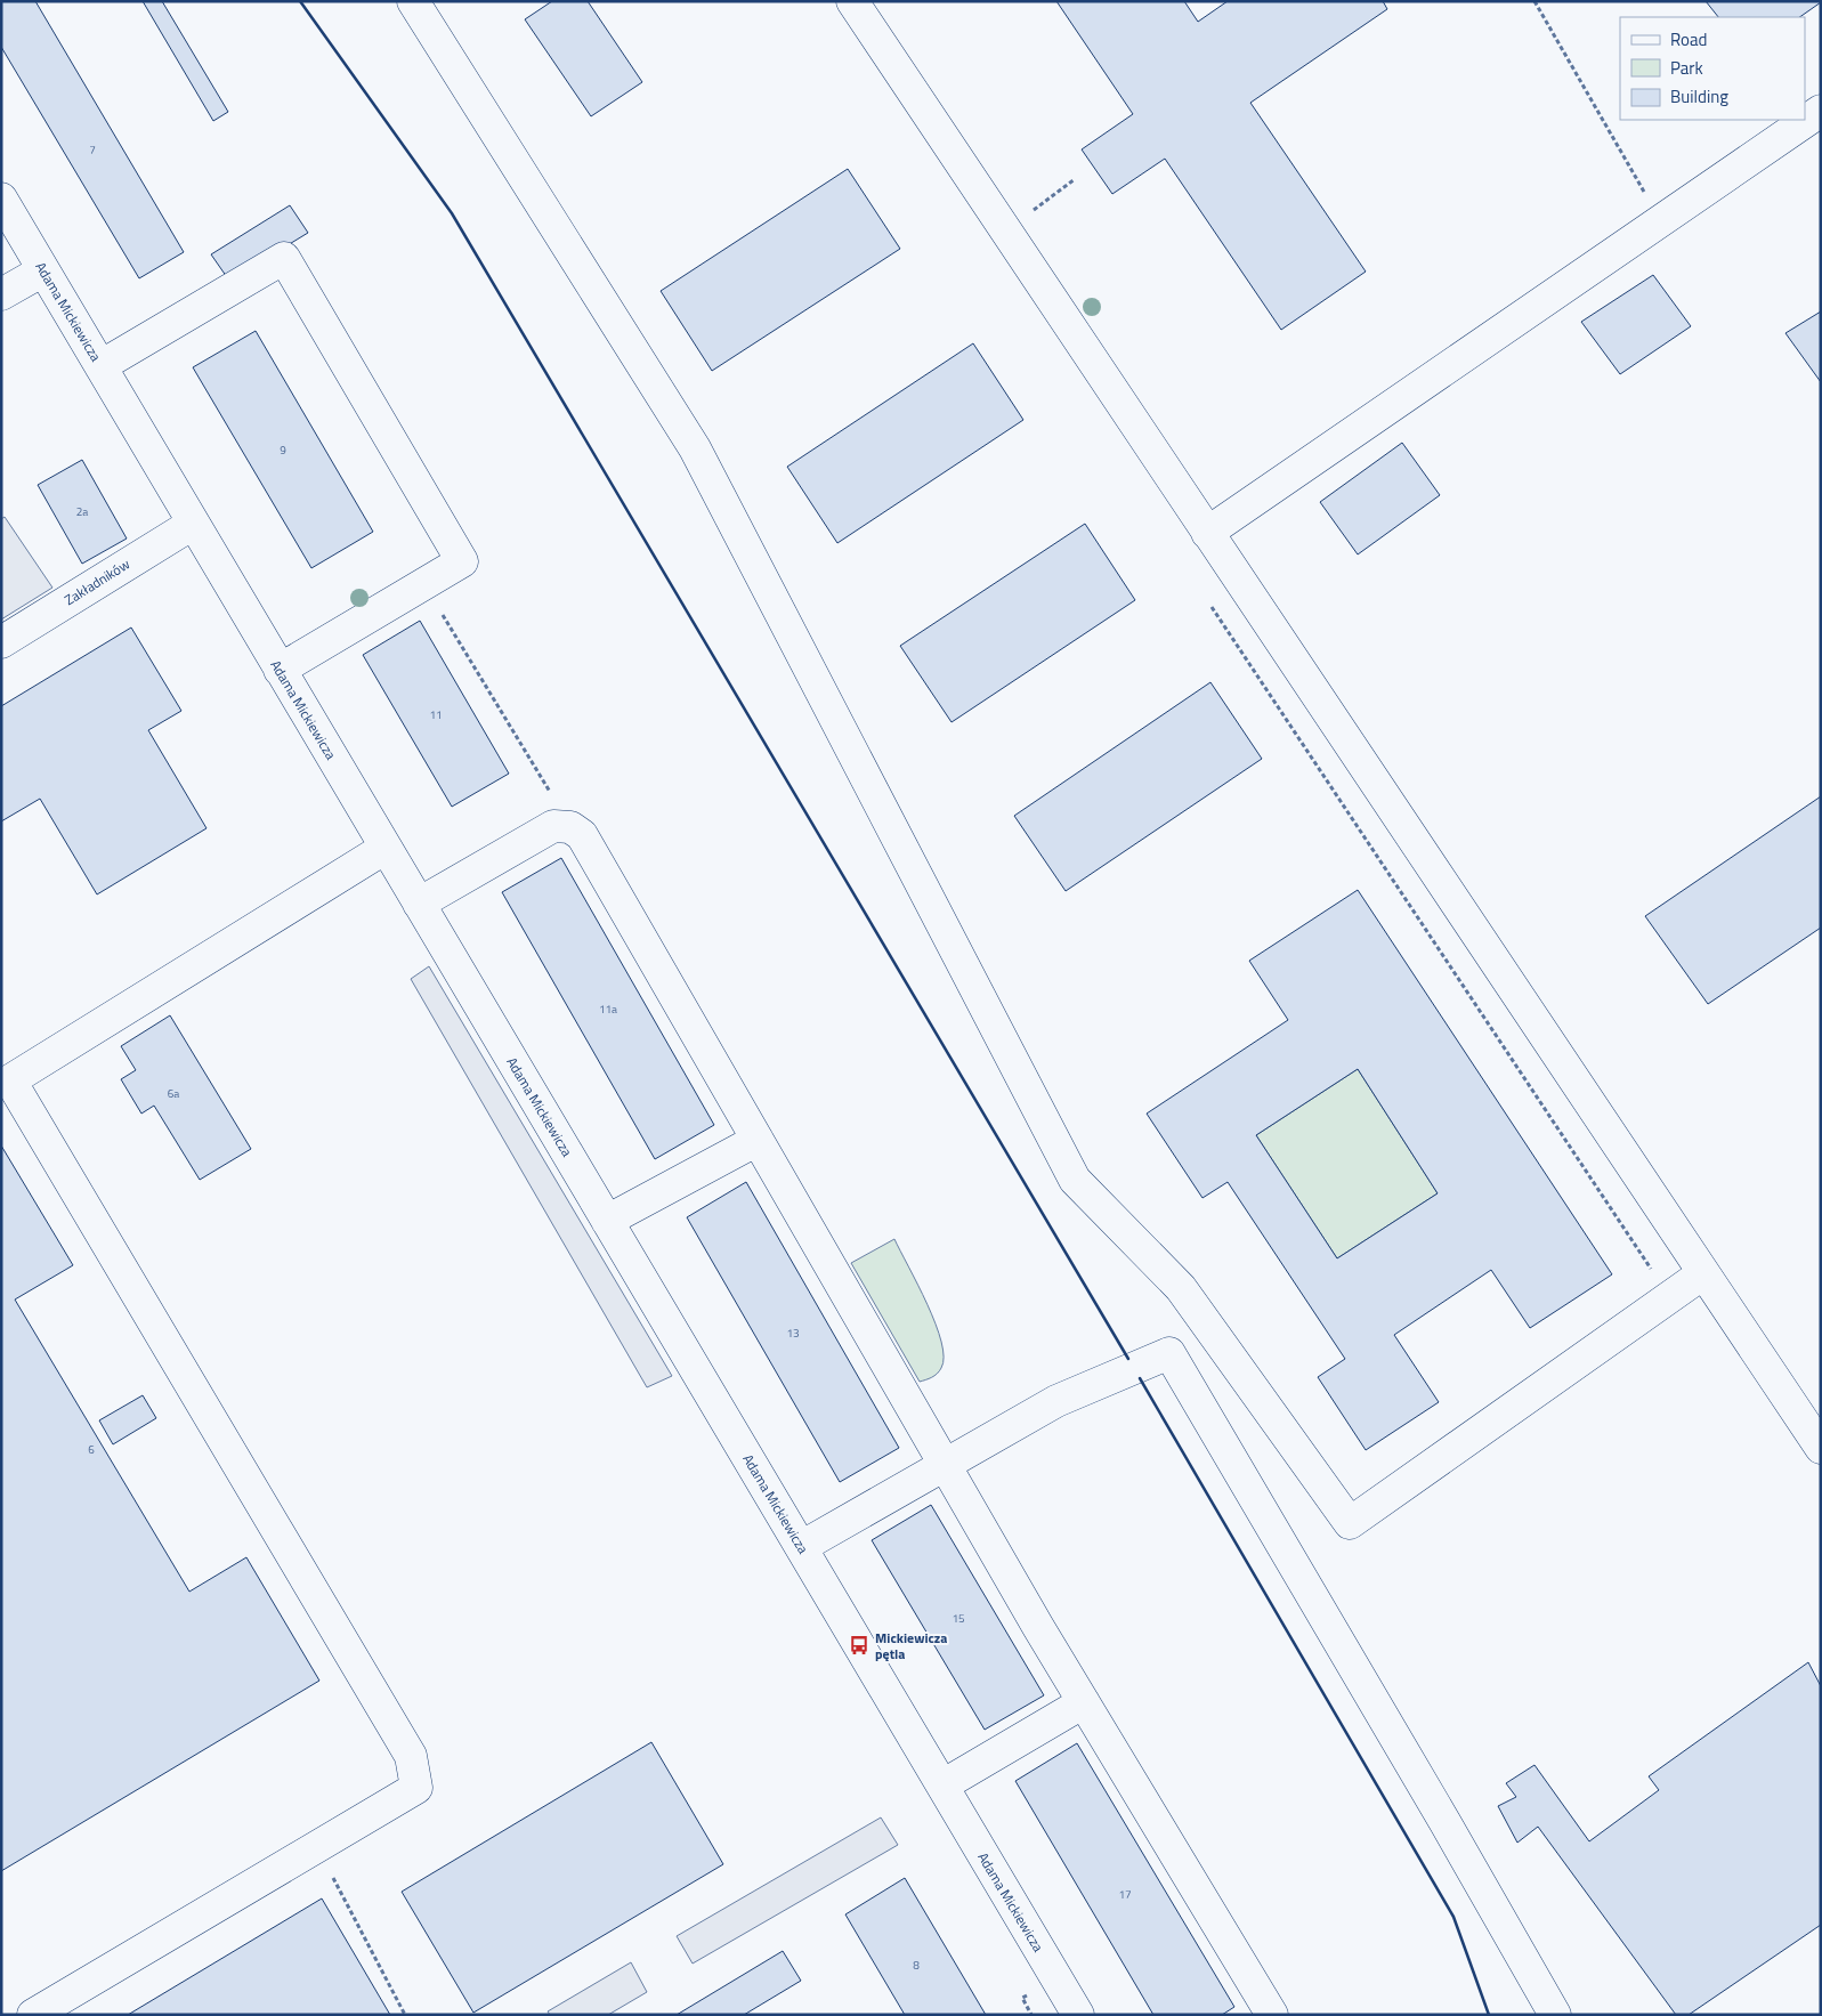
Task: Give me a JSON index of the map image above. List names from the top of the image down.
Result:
{
  "streets": {
    "street": ["Adama Mickiewicza", "Zakładników"]
  },
  "crossings": [
    ["Adama Mickiewicza", "Zakładników"]
  ],
  "places": {
    "bus stop": ["Mickiewicza pętla"]
  },
  "house_numbers": [
    "7",
    "9",
    "2a",
    "11",
    "11a",
    "6a",
    "13",
    "6",
    "15",
    "17",
    "8"
  ],
  "legend": ["Road", "Park", "Building"]
}
